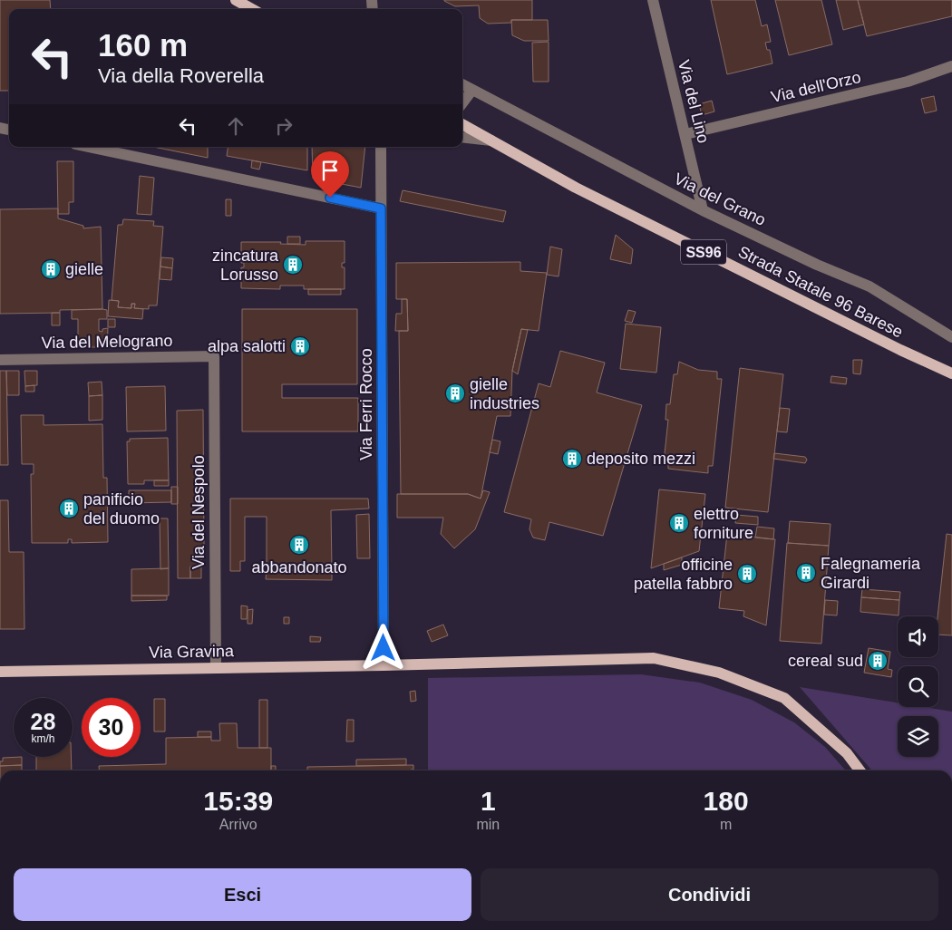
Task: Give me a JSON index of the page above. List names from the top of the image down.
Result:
{
  "streets": {
    "main road": ["SS96", "Strada Statale 96 Barese", "Via Gravina"],
    "street": [
      "Via dell'Orzo",
      "Via del Lino",
      "Via del Grano",
      "Via del Melograno",
      "Via Ferri Rocco",
      "Via del Nespolo"
    ]
  },
  "crossings": [
    ["Via dell'Orzo", "Via del Lino"],
    ["Via del Lino", "Via del Grano"],
    ["Via del Melograno", "Via del Nespolo"],
    ["Via Ferri Rocco", "Via Gravina"],
    ["Via del Nespolo", "Via Gravina"]
  ],
  "places": {
    "building": [
      "zincatura Lorusso",
      "gielle",
      "alpa salotti",
      "gielle industries",
      "deposito mezzi",
      "panificio del duomo",
      "elettro forniture",
      "abbandonato",
      "Falegnameria Girardi",
      "officine patella fabbro",
      "cereal sud"
    ]
  },
  "page": {
    "turn": ["160 m", "Via della Roverella"],
    "speed": "28 km/h",
    "limit": "30",
    "eta": [
      "15:39",
      "Arrivo",
      "1",
      "min",
      "180",
      "m"
    ],
    "buttons": ["Esci", "Condividi"]
  }
}
